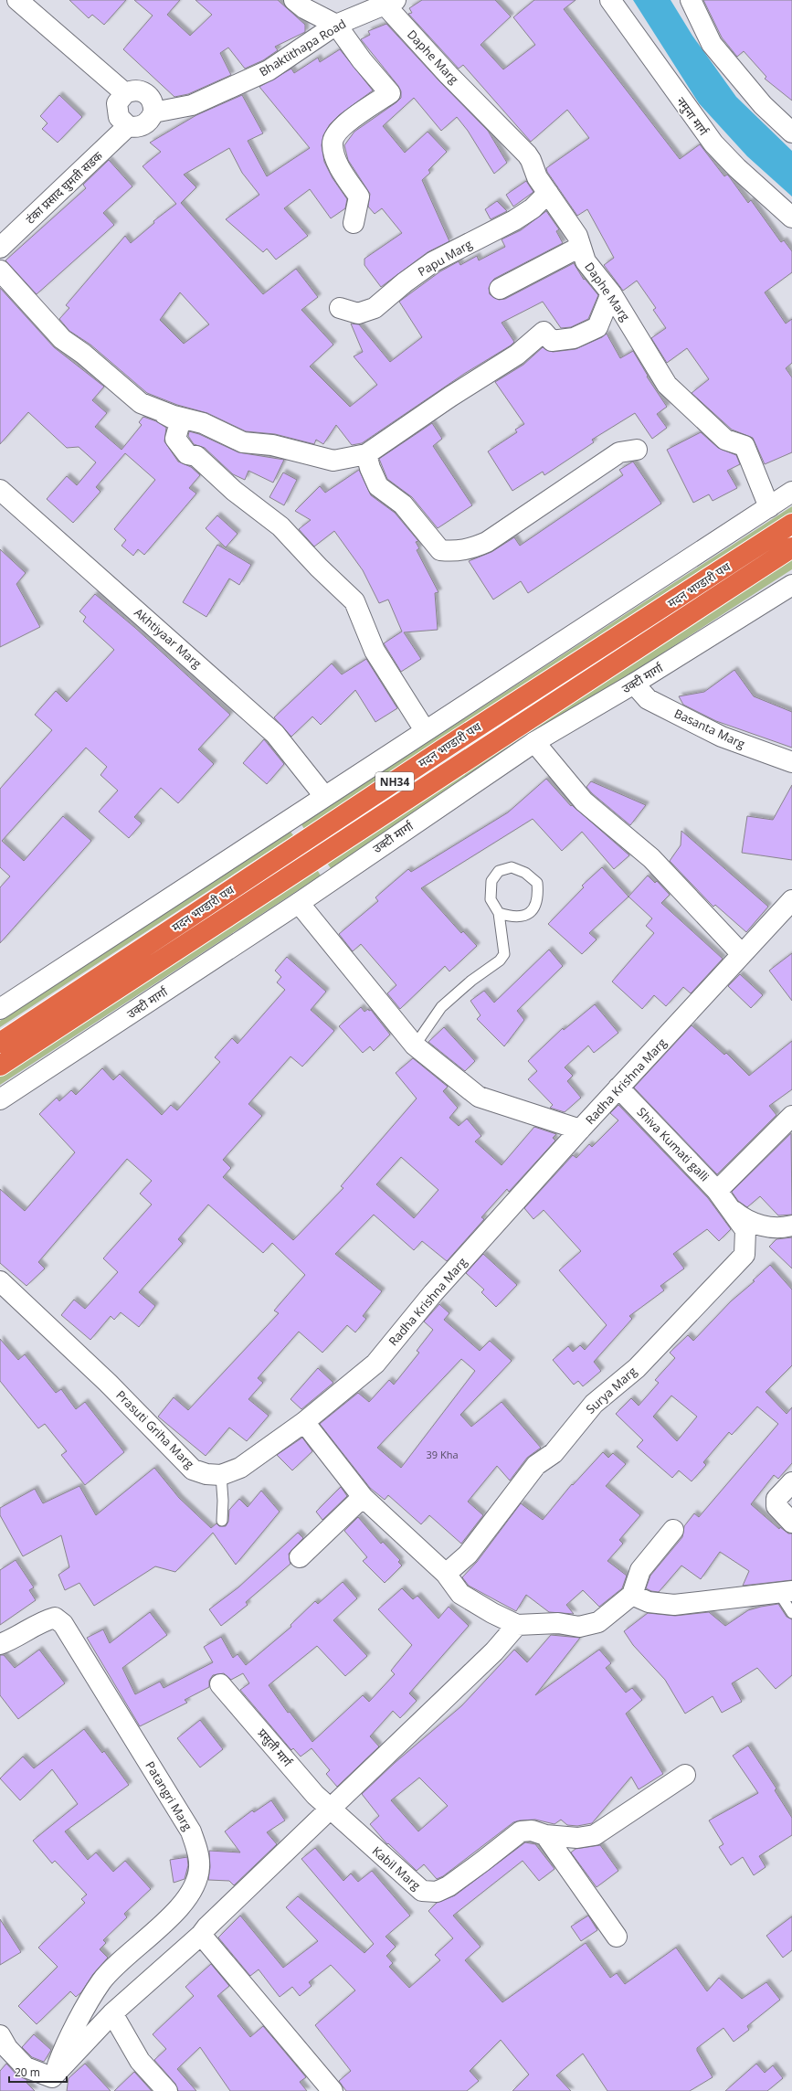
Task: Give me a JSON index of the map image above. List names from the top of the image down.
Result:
{
  "streets": {
    "highway": ["मदन भण्डारी पथ", "NH34"],
    "street": [
      "Bhaktithapa Road",
      "Daphe Marg",
      "नमुना मार्ग",
      "टंका प्रसाद घुमती सडक",
      "Papu Marg",
      "Akhtiyaar Marg",
      "उक्टी मार्गा",
      "Basanta Marg",
      "Radha Krishna Marg",
      "Shiva Kumati galli",
      "Surya Marg",
      "Prasuti Griha Marg",
      "प्रसुती मार्ग",
      "Patangri Marg",
      "Kabil Marg"
    ]
  },
  "crossings": [
    ["Bhaktithapa Road", "Daphe Marg"],
    ["Bhaktithapa Road", "टंका प्रसाद घुमती सडक"],
    ["Daphe Marg", "Papu Marg"],
    ["उक्टी मार्गा", "Basanta Marg"],
    ["Radha Krishna Marg", "Shiva Kumati galli"],
    ["Radha Krishna Marg", "Prasuti Griha Marg"],
    ["Shiva Kumati galli", "Surya Marg"],
    ["प्रसुती मार्ग", "Kabil Marg"]
  ],
  "house_numbers": ["39 Kha"],
  "scale_bar": "20 m"
}
